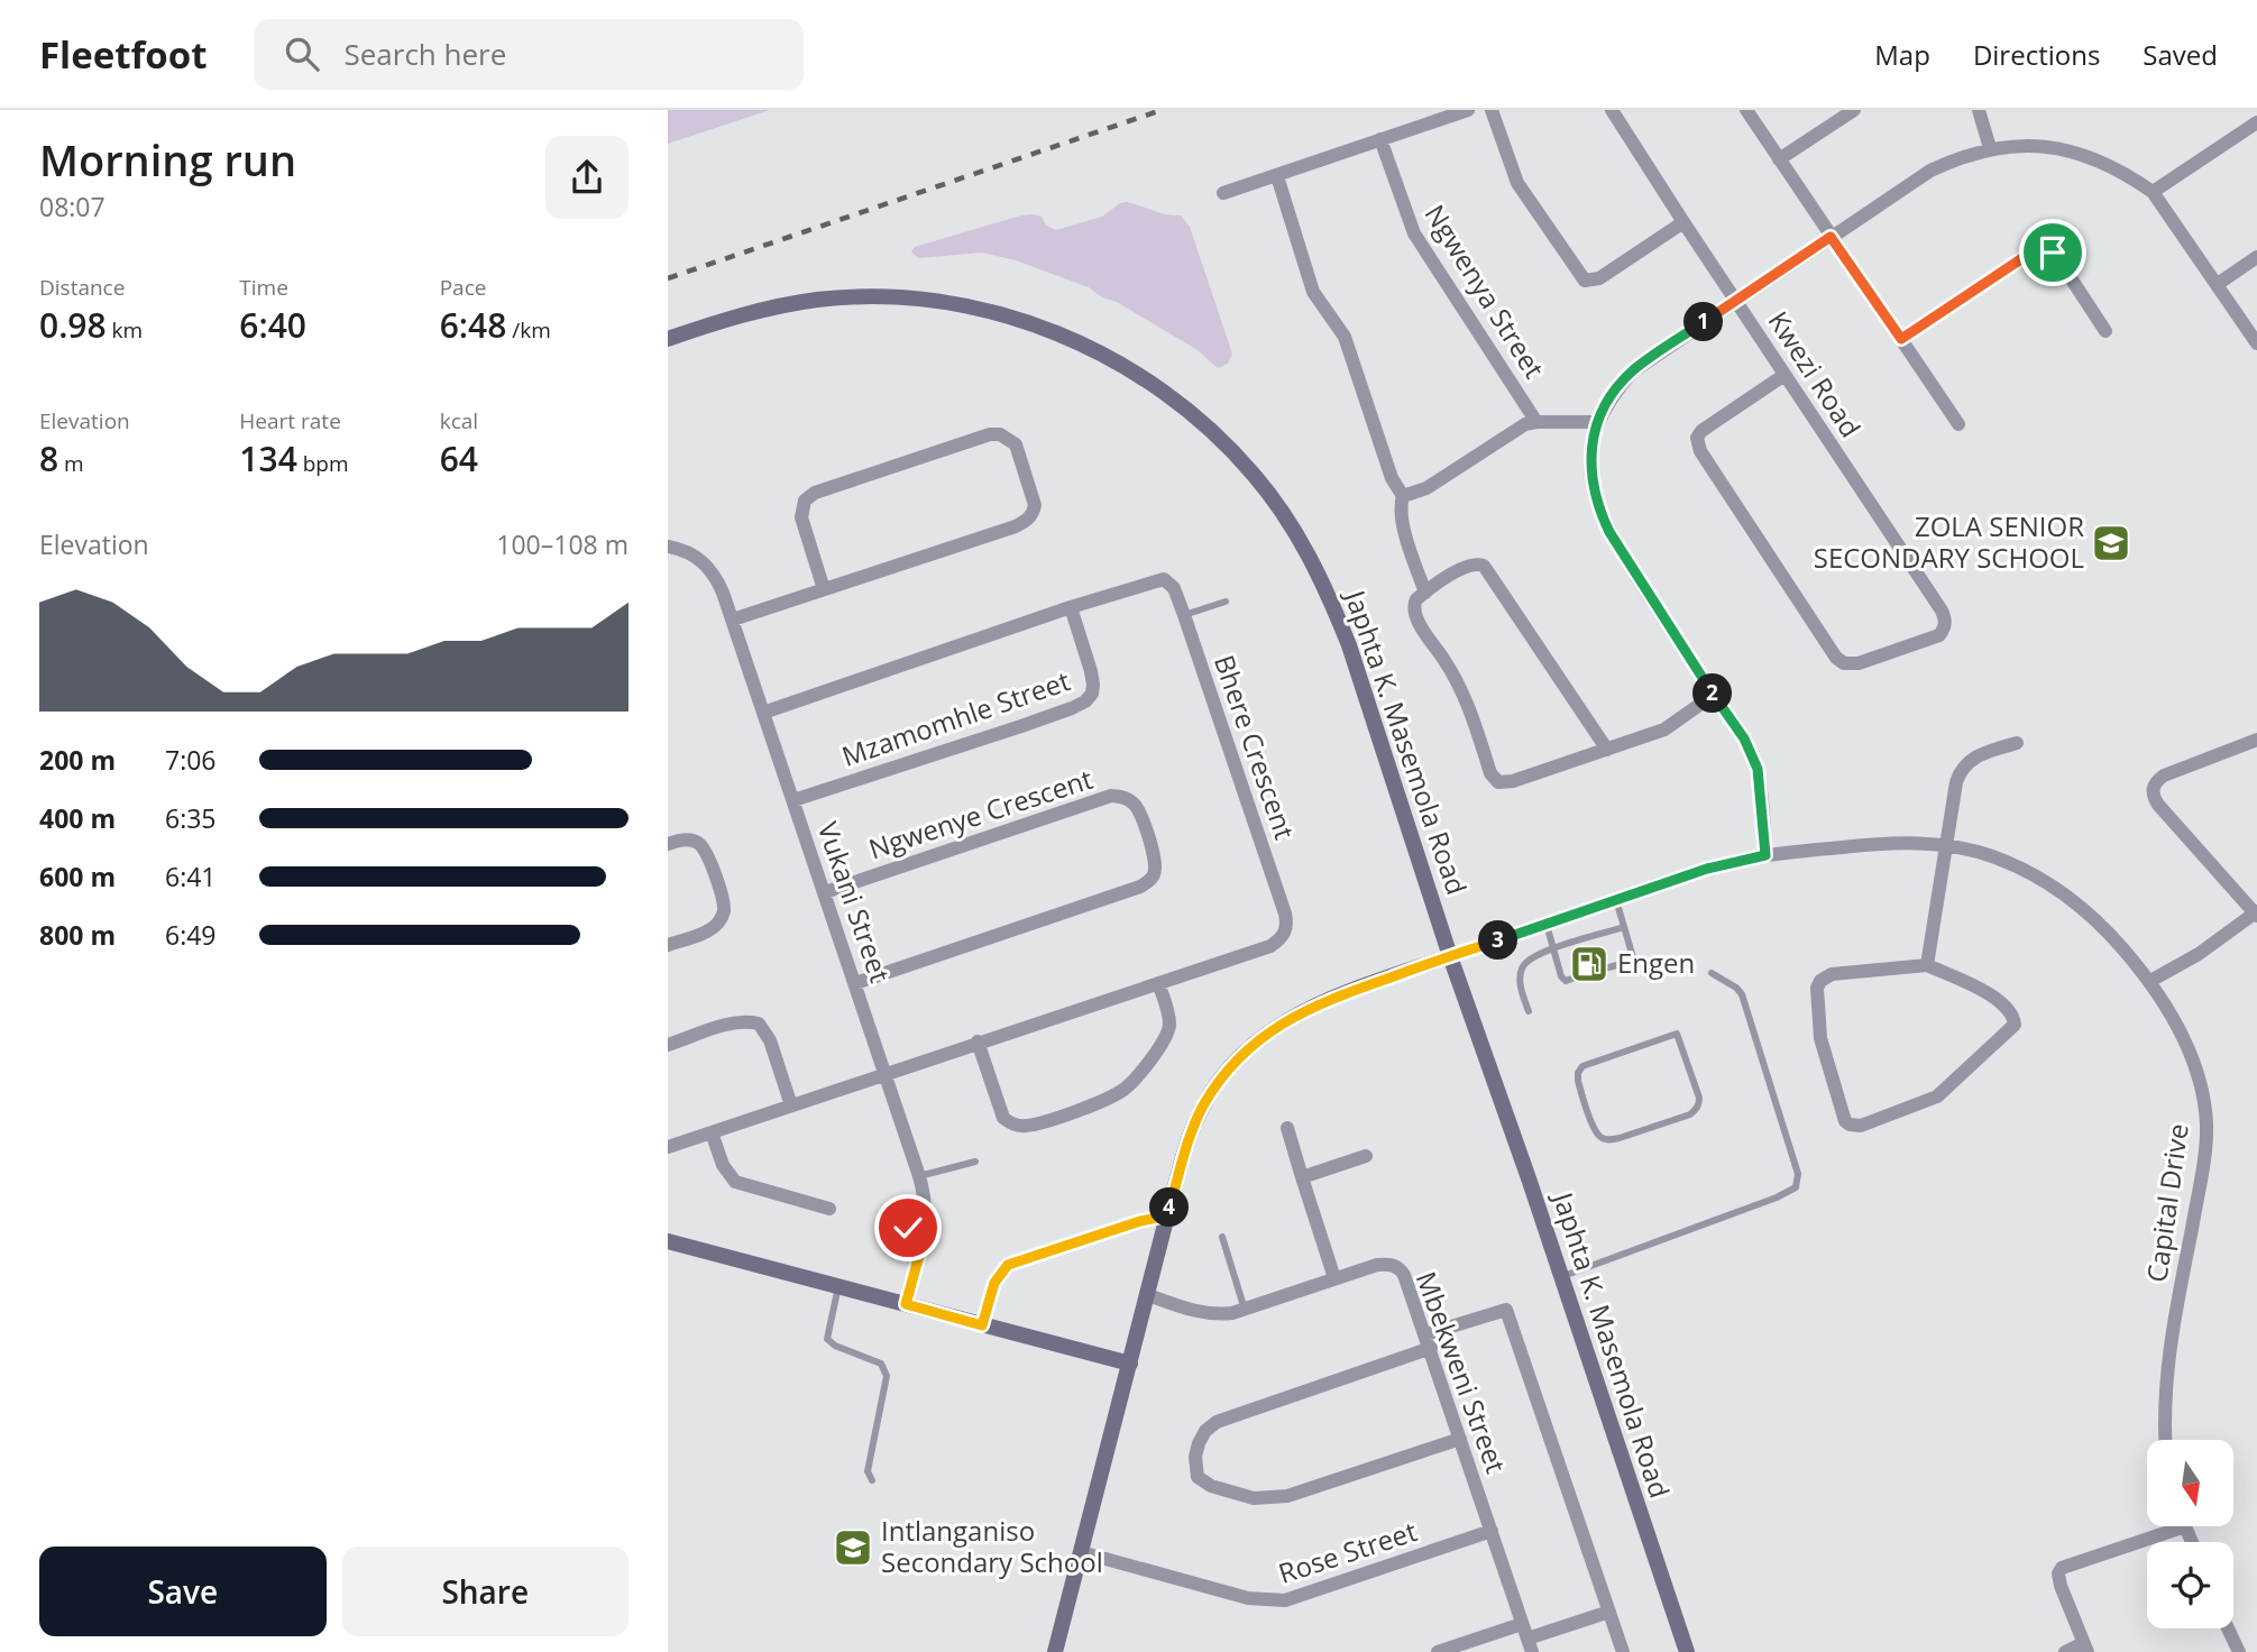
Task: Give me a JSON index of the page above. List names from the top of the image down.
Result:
{
  "streets": {
    "main road": ["Japhta K. Masemola Road"],
    "street": [
      "Ngwenya Street",
      "Kwezi Road",
      "Mzamomhle Street",
      "Bhere Crescent",
      "Ngwenye Crescent",
      "Vukani Street",
      "Capital Drive",
      "Mbekweni Street",
      "Rose Street"
    ]
  },
  "crossings": [
    ["Mzamomhle Street", "Bhere Crescent"],
    ["Mzamomhle Street", "Vukani Street"],
    ["Japhta K. Masemola Road", "Capital Drive"],
    ["Bhere Crescent", "Vukani Street"],
    ["Ngwenye Crescent", "Vukani Street"],
    ["Mbekweni Street", "Rose Street"]
  ],
  "places": {
    "school or university": ["ZOLA SENIOR SECONDARY SCHOOL", "Intlanganiso Secondary School"],
    "fuel station": ["Engen"]
  },
  "north": "bottom",
  "page": {
    "header": "Fleetfoot",
    "search": "Search here",
    "nav": ["Map", "Directions", "Saved"],
    "heading": ["Morning run", "08:07"],
    "stats": [
      ["Distance", "0.98 km"],
      ["Time", "6:40"],
      ["Pace", "6:48 /km"],
      ["Elevation", "8 m"],
      ["Heart rate", "134 bpm"],
      ["kcal", "64"]
    ],
    "pins": [
      "1",
      "2",
      "3",
      "4"
    ],
    "chart": ["Elevation", "100–108 m"],
    "list": [
      {
        "name": "200 m",
        "note": "7:06"
      },
      {
        "name": "400 m",
        "note": "6:35"
      },
      {
        "name": "600 m",
        "note": "6:41"
      },
      {
        "name": "800 m",
        "note": "6:49"
      }
    ],
    "buttons": ["Save", "Share"]
  }
}
